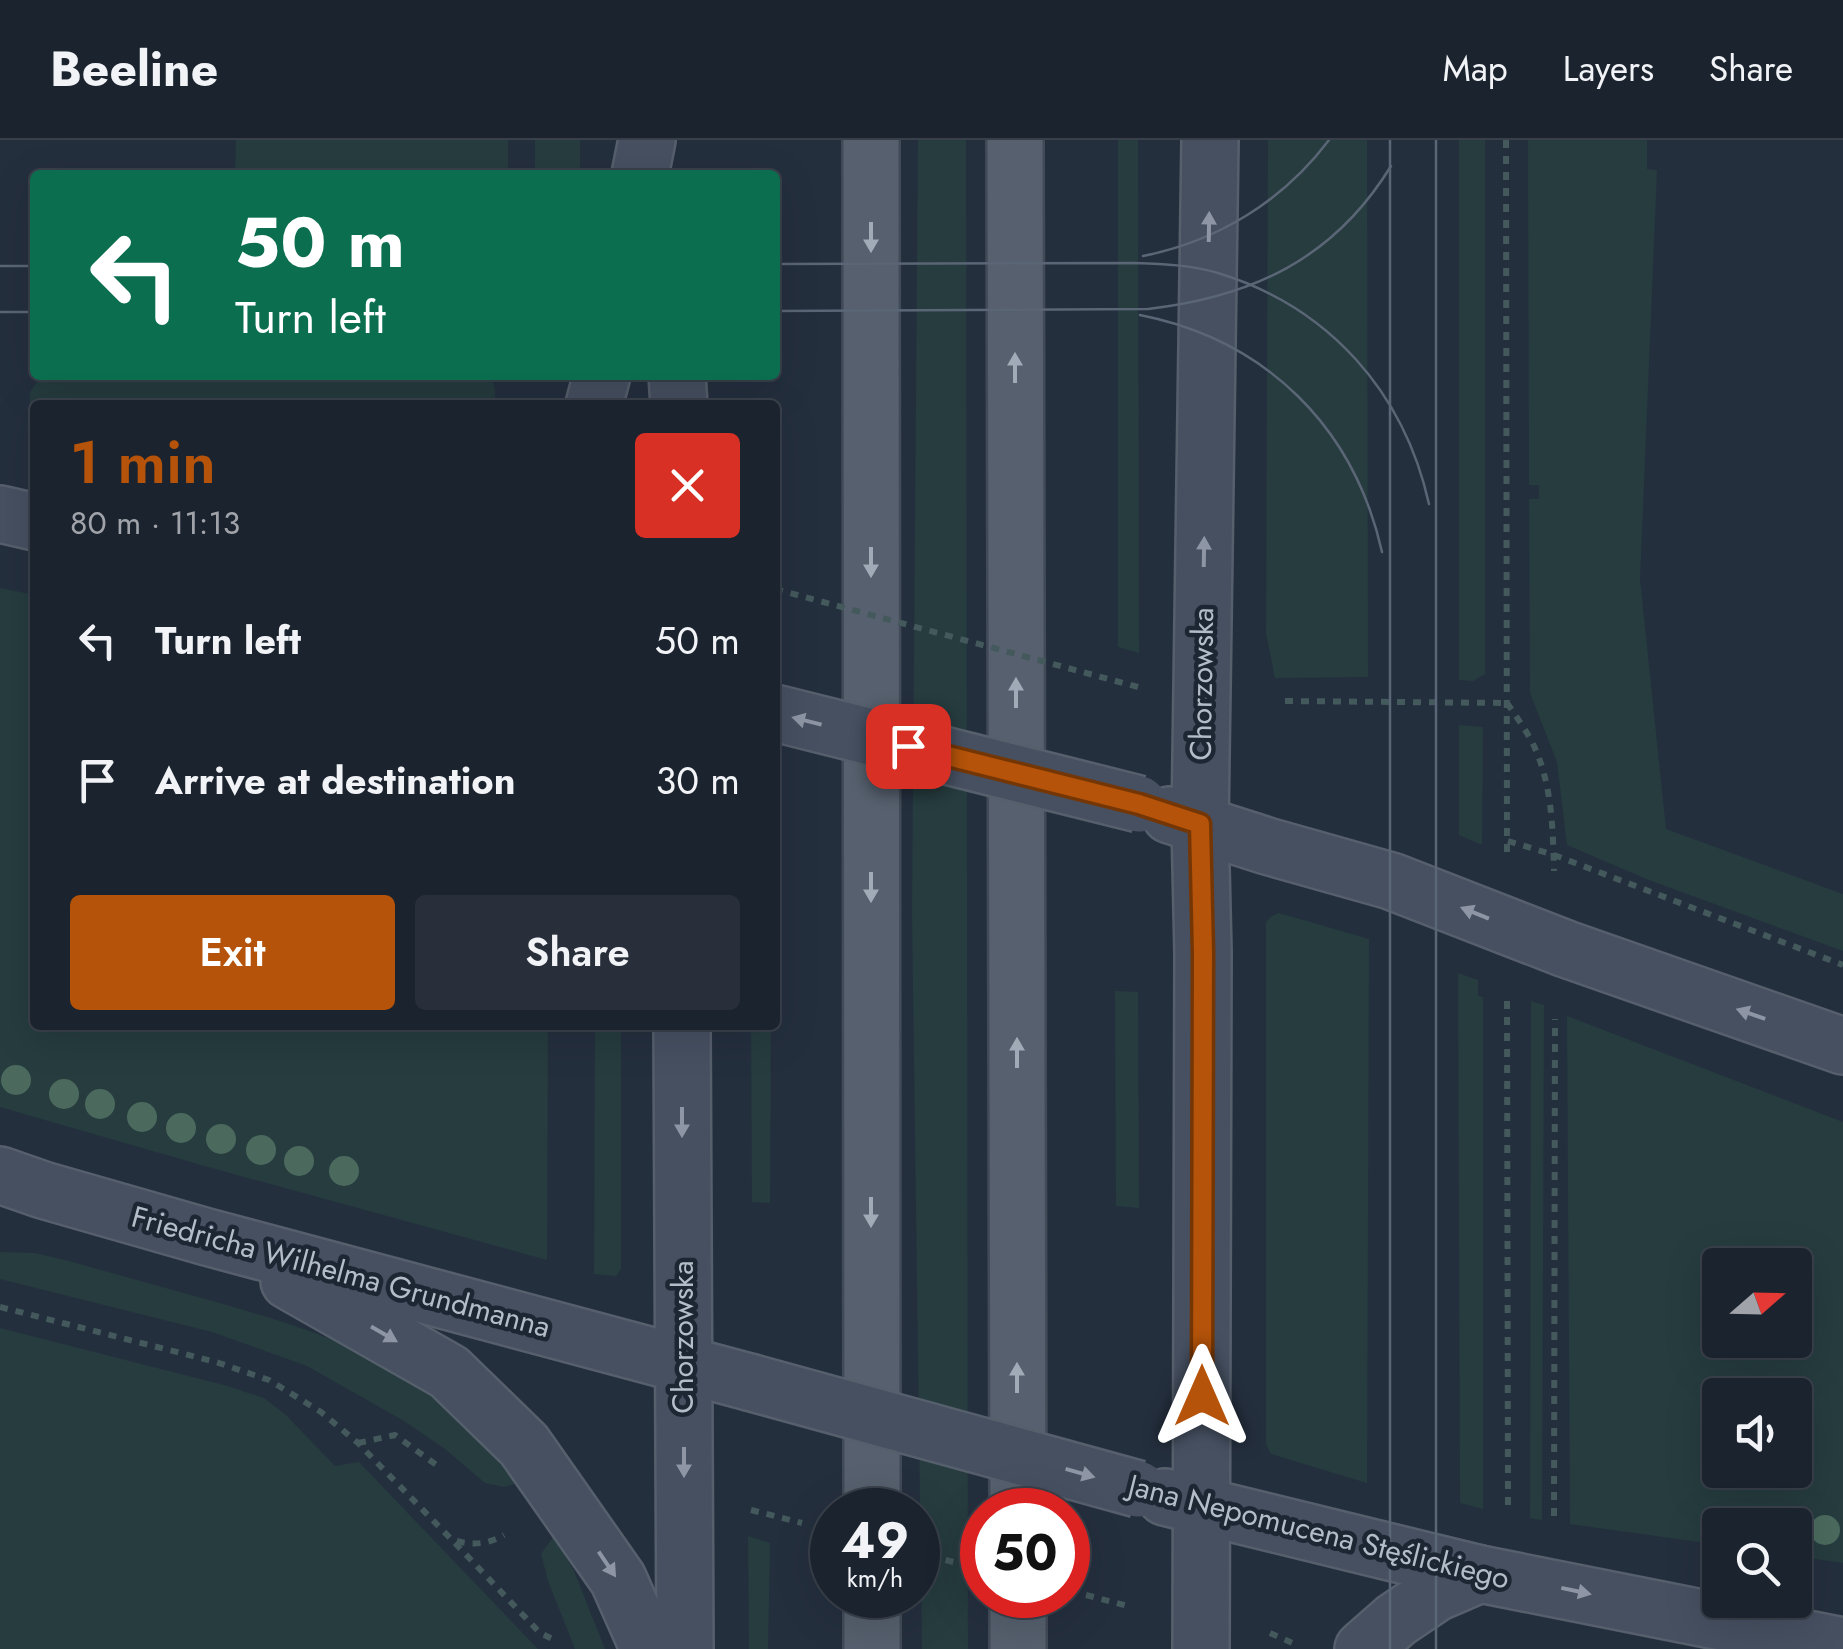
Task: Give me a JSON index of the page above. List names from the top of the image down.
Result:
{
  "streets": {
    "main road": ["Chorzowska", "Friedricha Wilhelma Grundmanna", "Jana Nepomucena Stęślickiego"]
  },
  "crossings": [
    ["Chorzowska", "Friedricha Wilhelma Grundmanna"],
    ["Chorzowska", "Jana Nepomucena Stęślickiego"],
    ["Friedricha Wilhelma Grundmanna", "Jana Nepomucena Stęślickiego"]
  ],
  "one_way": ["Jana Nepomucena Stęślickiego"],
  "north": "right",
  "page": {
    "header": "Beeline",
    "nav": ["Map", "Layers", "Share"],
    "turn": ["50 m", "Turn left"],
    "heading": ["1 min", "80 m · 11:13"],
    "list": [
      {
        "name": "Turn left",
        "value": "50 m"
      },
      {
        "name": "Arrive at destination",
        "value": "30 m"
      }
    ],
    "buttons": ["Exit", "Share"],
    "speed": "49 km/h",
    "limit": "50"
  }
}
